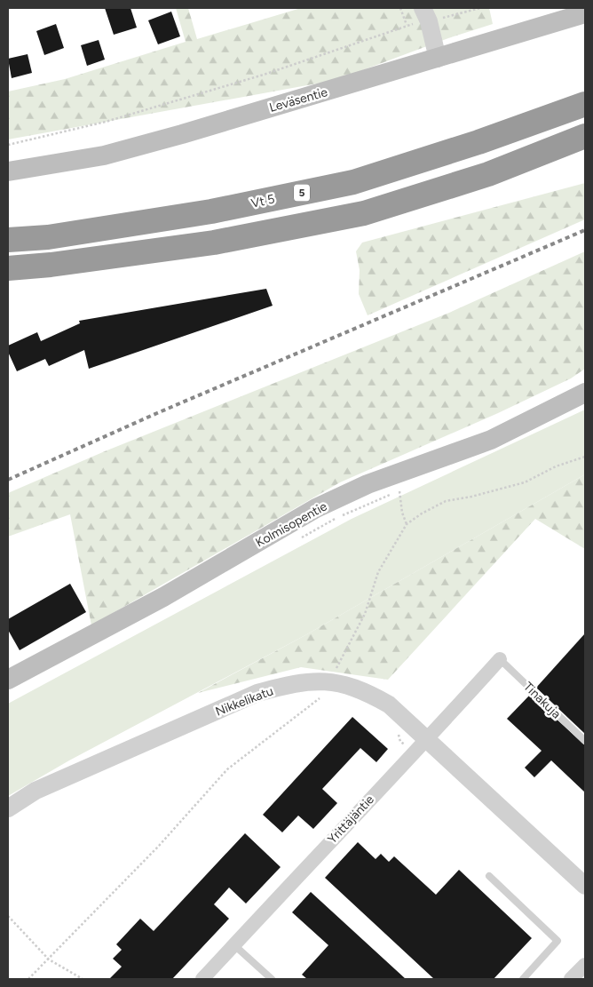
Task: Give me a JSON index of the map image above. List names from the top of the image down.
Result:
{
  "streets": {
    "highway": ["5", "Vt 5"],
    "main road": ["Leväsentie", "Kolmisopentie"],
    "street": ["Nikkelikatu", "Yrittäjäntie"],
    "lane": ["Tinakuja"]
  },
  "crossings": [
    ["Tinakuja", "Yrittäjäntie"],
    ["Nikkelikatu", "Yrittäjäntie"]
  ]
}
